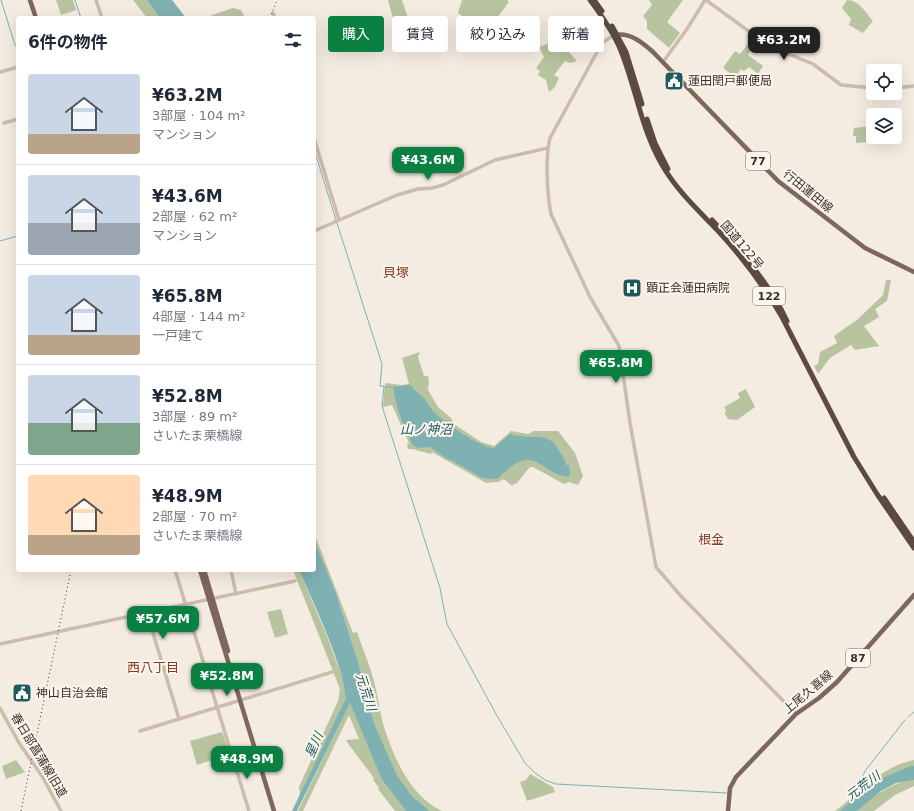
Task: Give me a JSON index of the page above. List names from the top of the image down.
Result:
{
  "streets": {
    "highway": ["国道122号", "122"],
    "main road": [
      "77",
      "行田蓮田線",
      "87",
      "上尾久喜線"
    ],
    "street": ["春日部菖蒲線旧道"]
  },
  "crossings": [
    ["行田蓮田線", "国道122号"],
    ["行田蓮田線", "122"],
    ["国道122号", "122"]
  ],
  "districts": ["貝塚", "根金", "西八丁目"],
  "water": ["山ノ神沼", "元荒川", "星川"],
  "places": {
    "public building": ["蓮田閏戸郵便局", "神山自治会館"],
    "hospital": ["顕正会蓮田病院"]
  },
  "page": {
    "chip": [
      "購入",
      "賃貸",
      "絞り込み",
      "新着"
    ],
    "heading": "6件の物件",
    "price": [
      "¥63.2M",
      "¥43.6M",
      "¥65.8M",
      "¥57.6M",
      "¥52.8M",
      "¥48.9M"
    ],
    "list": [
      {
        "name": "¥63.2M",
        "note": "3部屋 · 104 m² · マンション"
      },
      {
        "name": "¥43.6M",
        "note": "2部屋 · 62 m² · マンション"
      },
      {
        "name": "¥65.8M",
        "note": "4部屋 · 144 m² · 一戸建て"
      },
      {
        "name": "¥52.8M",
        "note": "3部屋 · 89 m² · さいたま栗橋線"
      },
      {
        "name": "¥48.9M",
        "note": "2部屋 · 70 m² · さいたま栗橋線"
      }
    ]
  }
}
